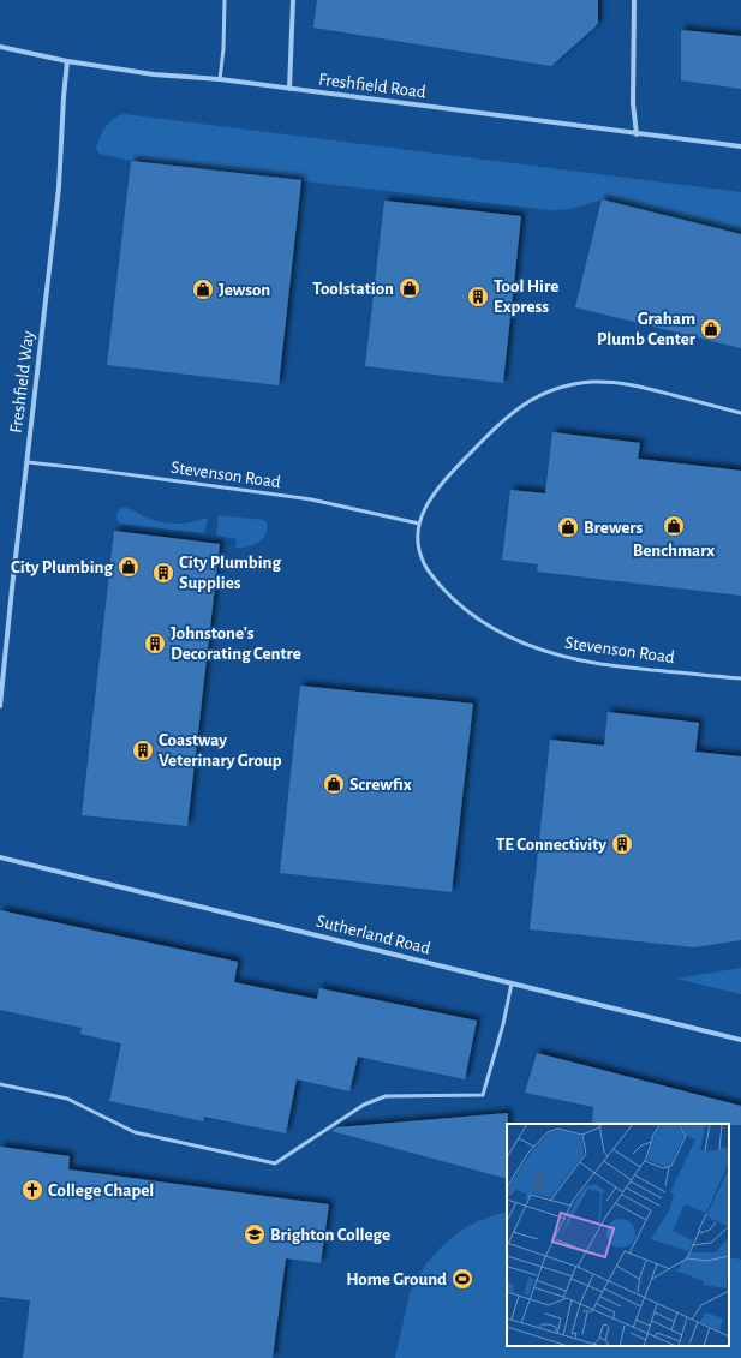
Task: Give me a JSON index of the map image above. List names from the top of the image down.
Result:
{
  "streets": {
    "street": ["Freshfield Road", "Freshfield Way", "Sutherland Road"],
    "lane": ["Stevenson Road"]
  },
  "crossings": [
    ["Freshfield Road", "Freshfield Way"],
    ["Freshfield Way", "Stevenson Road"]
  ],
  "places": {
    "shop": [
      "Toolstation",
      "Jewson",
      "Graham Plumb Center",
      "Benchmarx",
      "Brewers",
      "City Plumbing",
      "Screwfix"
    ],
    "building": [
      "Tool Hire Express",
      "City Plumbing Supplies",
      "Johnstone's Decorating Centre",
      "Coastway Veterinary Group",
      "TE Connectivity"
    ],
    "church": ["College Chapel"],
    "school or university": ["Brighton College"],
    "sports": ["Home Ground"]
  }
}
